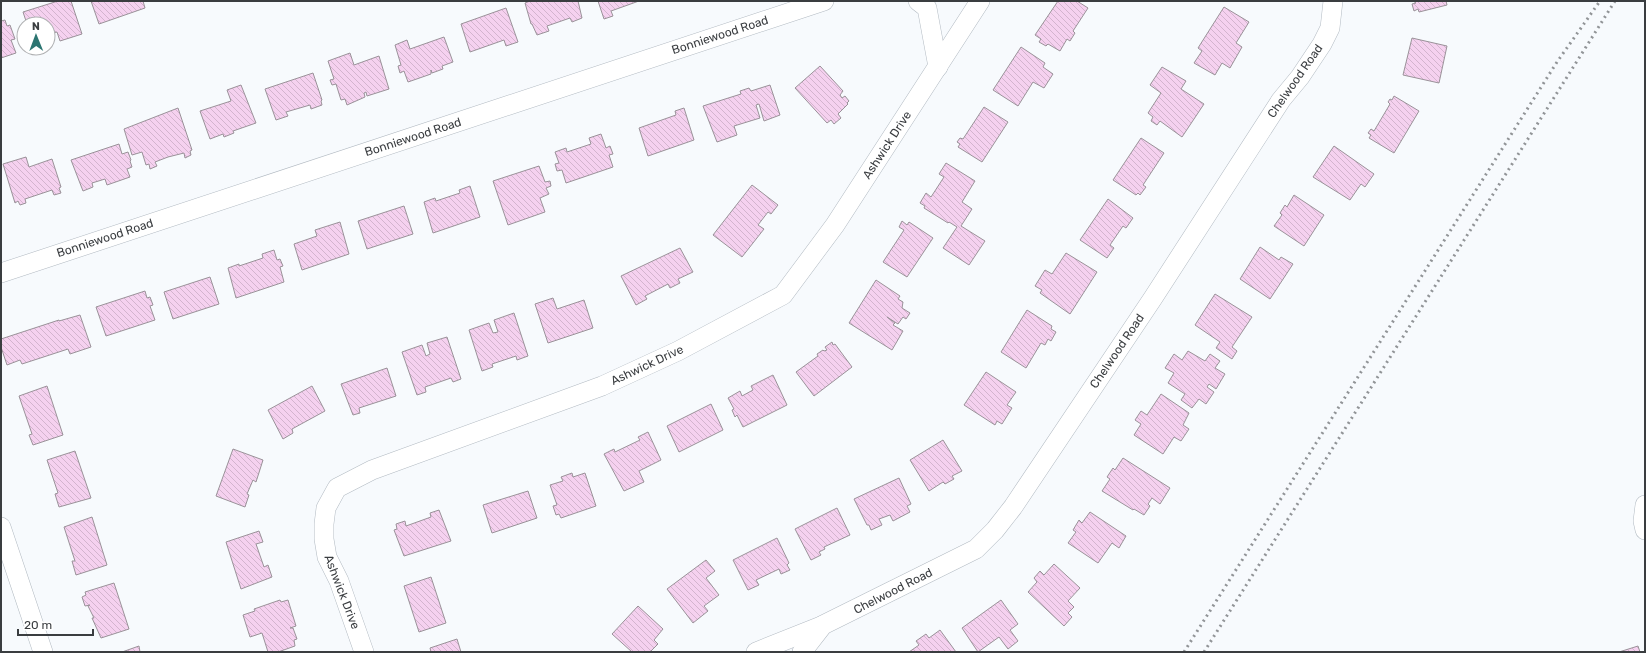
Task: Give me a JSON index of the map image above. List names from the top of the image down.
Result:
{
  "streets": {
    "street": ["Bonniewood Road", "Chelwood Road", "Ashwick Drive"]
  },
  "scale_bar": "20 m",
  "north": "top"
}
